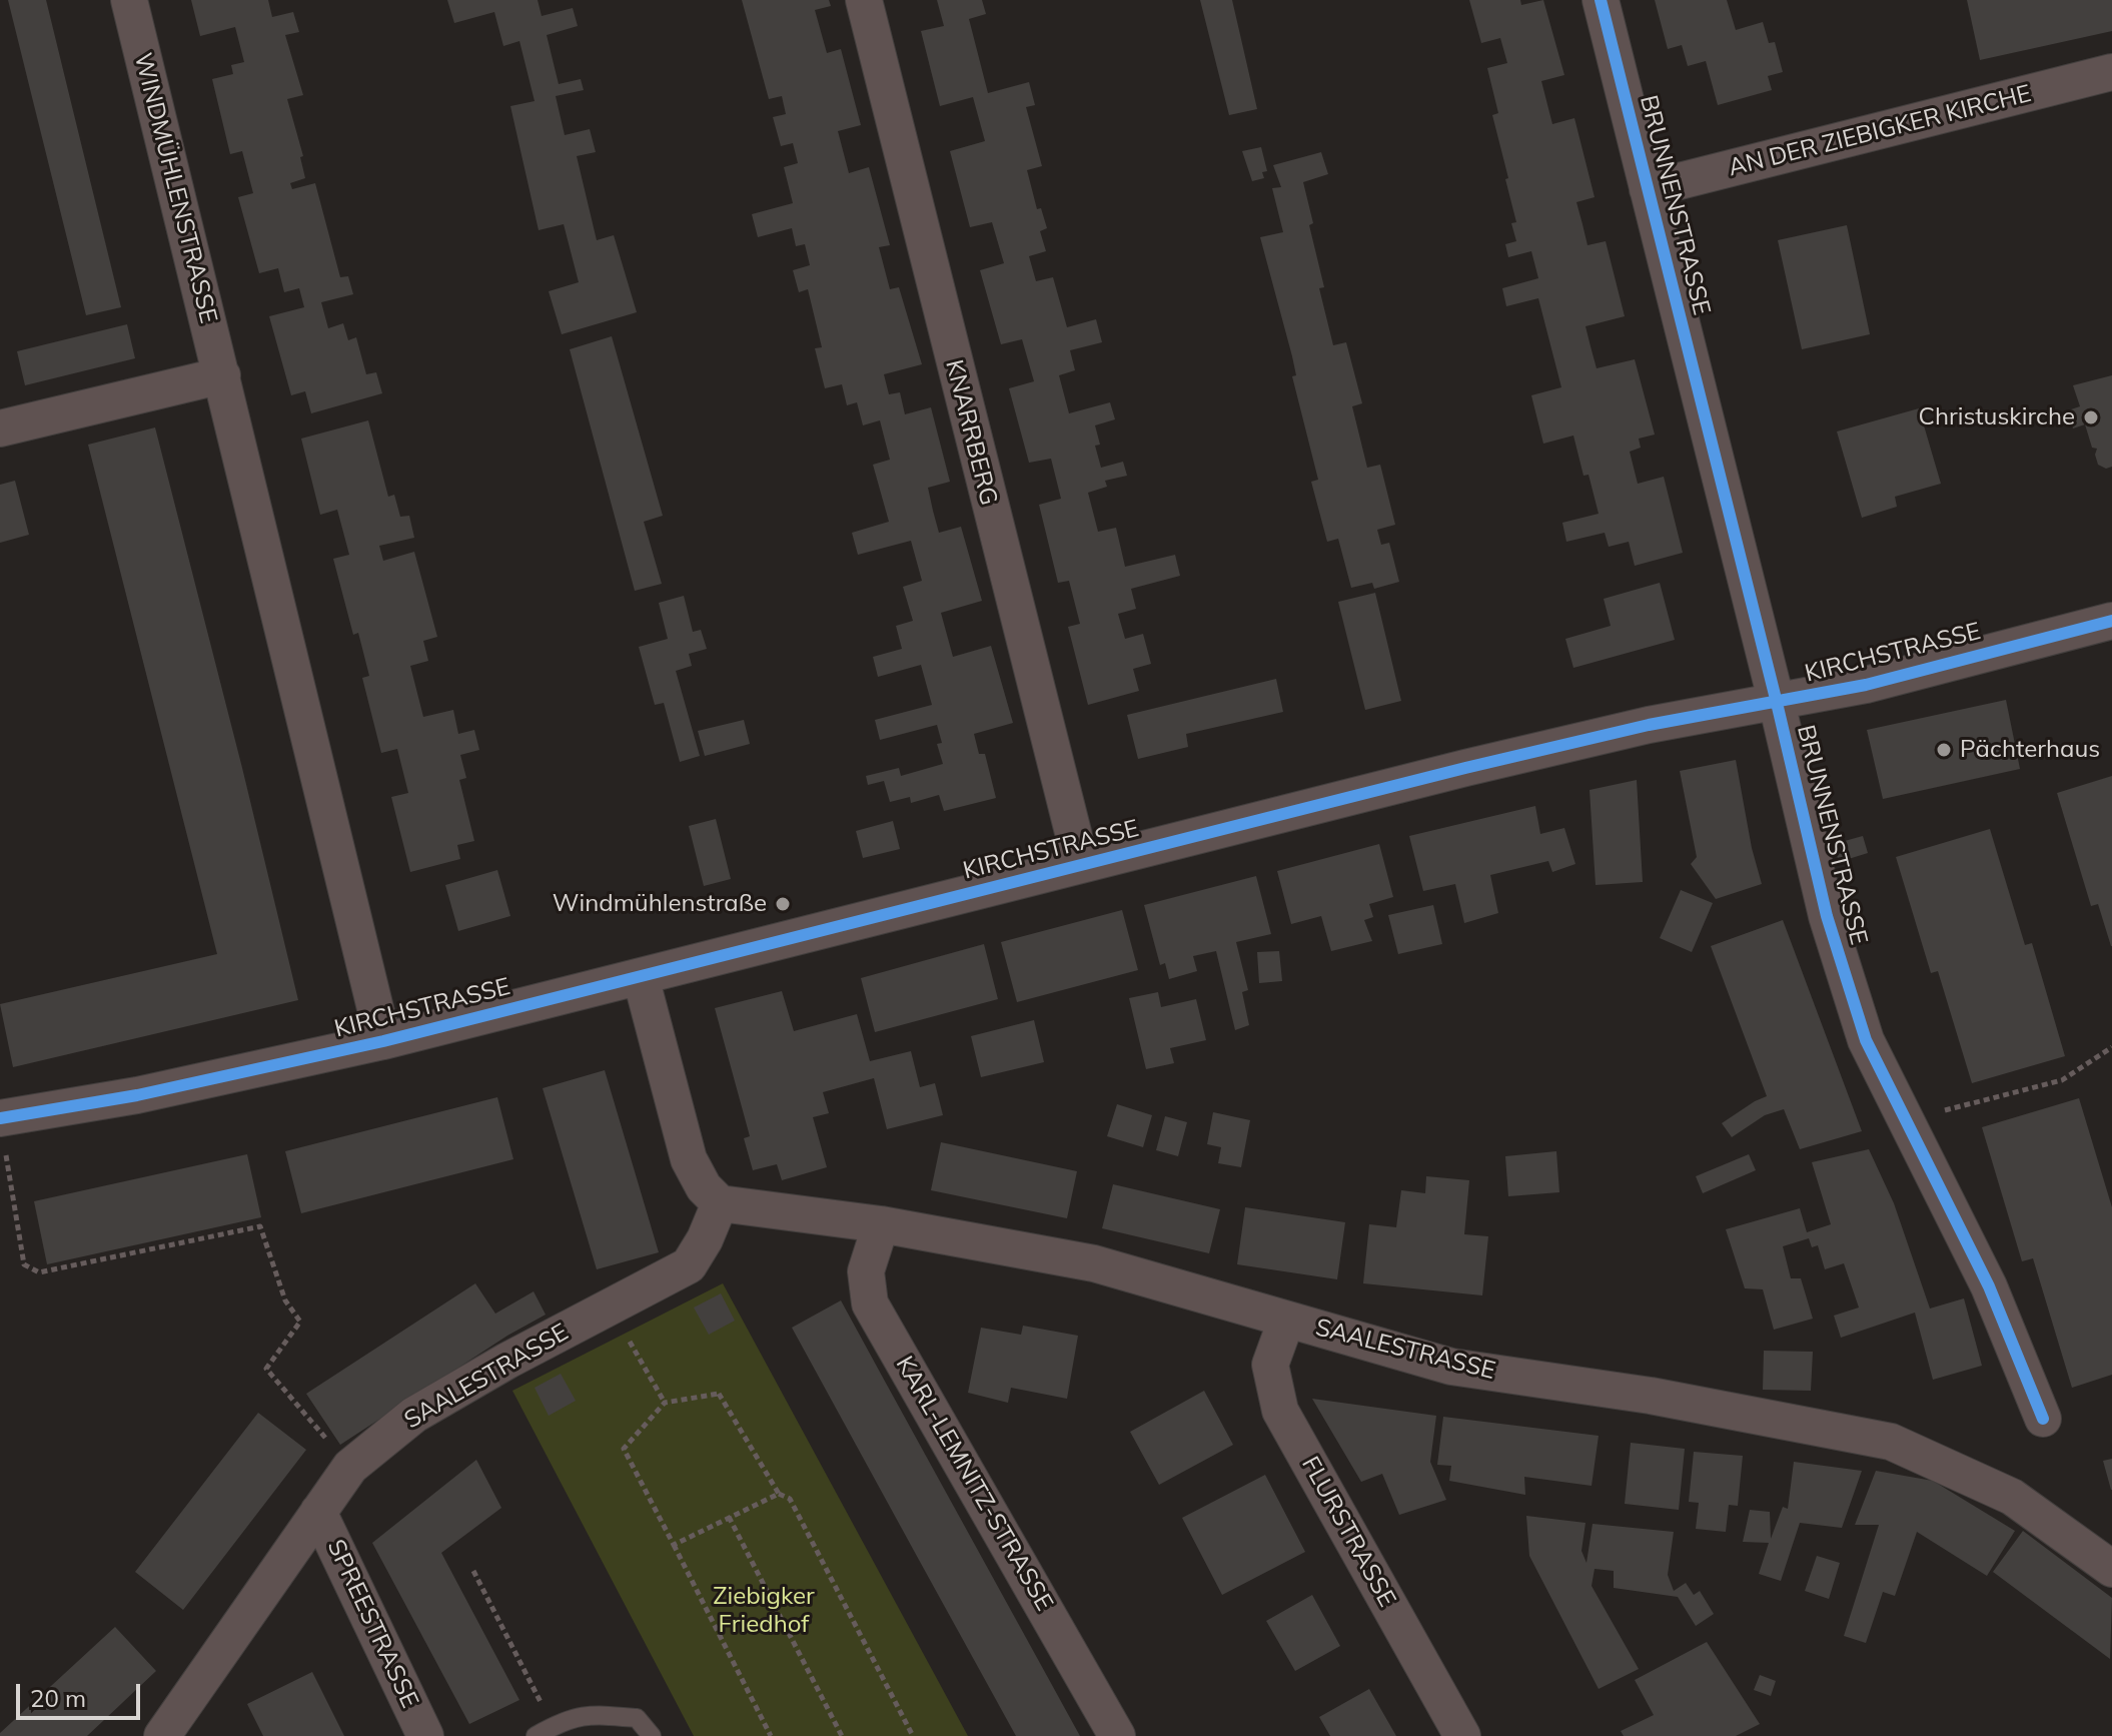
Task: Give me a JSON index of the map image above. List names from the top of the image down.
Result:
{
  "streets": {
    "street": [
      "AN DER ZIEBIGKER KIRCHE",
      "WINDMÜHLENSTRASSE",
      "BRUNNENSTRASSE",
      "KNARRBERG",
      "KIRCHSTRASSE",
      "SAALESTRASSE",
      "KARL-LEMNITZ-STRASSE",
      "FLURSTRASSE",
      "SPREESTRASSE"
    ]
  },
  "crossings": [
    ["AN DER ZIEBIGKER KIRCHE", "BRUNNENSTRASSE"],
    ["WINDMÜHLENSTRASSE", "KIRCHSTRASSE"],
    ["BRUNNENSTRASSE", "KIRCHSTRASSE"],
    ["KNARRBERG", "KIRCHSTRASSE"],
    ["SAALESTRASSE", "KARL-LEMNITZ-STRASSE"],
    ["SAALESTRASSE", "FLURSTRASSE"],
    ["SAALESTRASSE", "SPREESTRASSE"]
  ],
  "parks": ["Ziebigker Friedhof"],
  "places": ["Christuskirche", "Pächterhaus", "Windmühlenstraße"],
  "scale_bar": "20 m"
}
